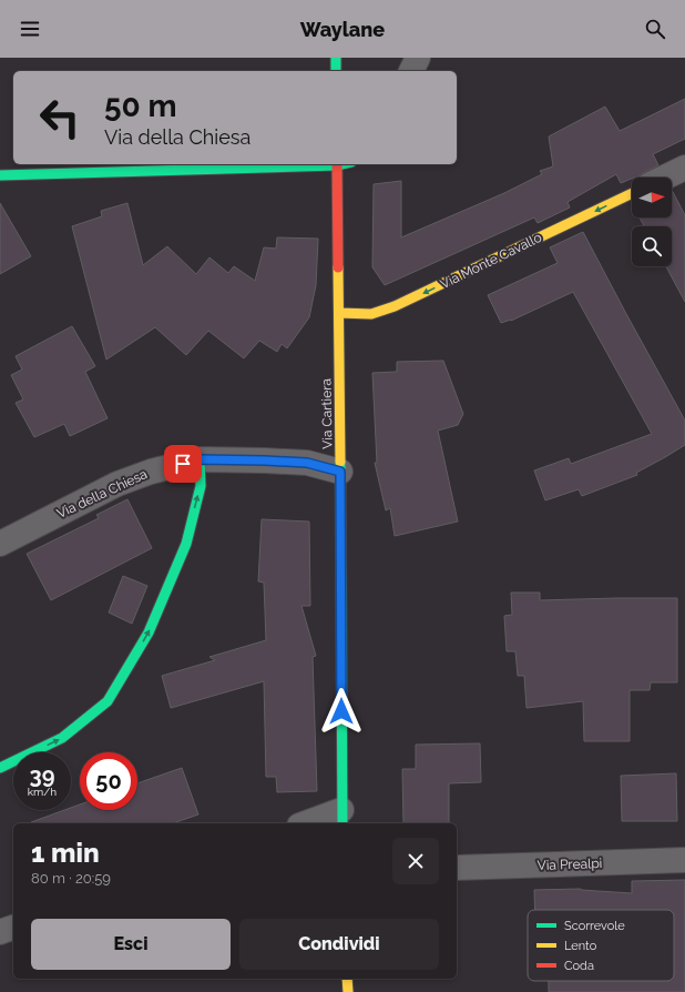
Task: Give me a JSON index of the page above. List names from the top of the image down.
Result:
{
  "streets": {
    "street": [
      "Via Monte Cavallo",
      "Via Cartiera",
      "Via della Chiesa",
      "Via Prealpi"
    ]
  },
  "crossings": [
    ["Via Monte Cavallo", "Via Cartiera"],
    ["Via Cartiera", "Via della Chiesa"]
  ],
  "one_way": ["Via Monte Cavallo"],
  "legend": ["Scorrevole", "Lento", "Coda"],
  "north": "right",
  "page": {
    "header": "Waylane",
    "turn": ["50 m", "Via della Chiesa"],
    "speed": "39 km/h",
    "limit": "50",
    "heading": ["1 min", "80 m · 20:59"],
    "buttons": ["Esci", "Condividi"]
  }
}
